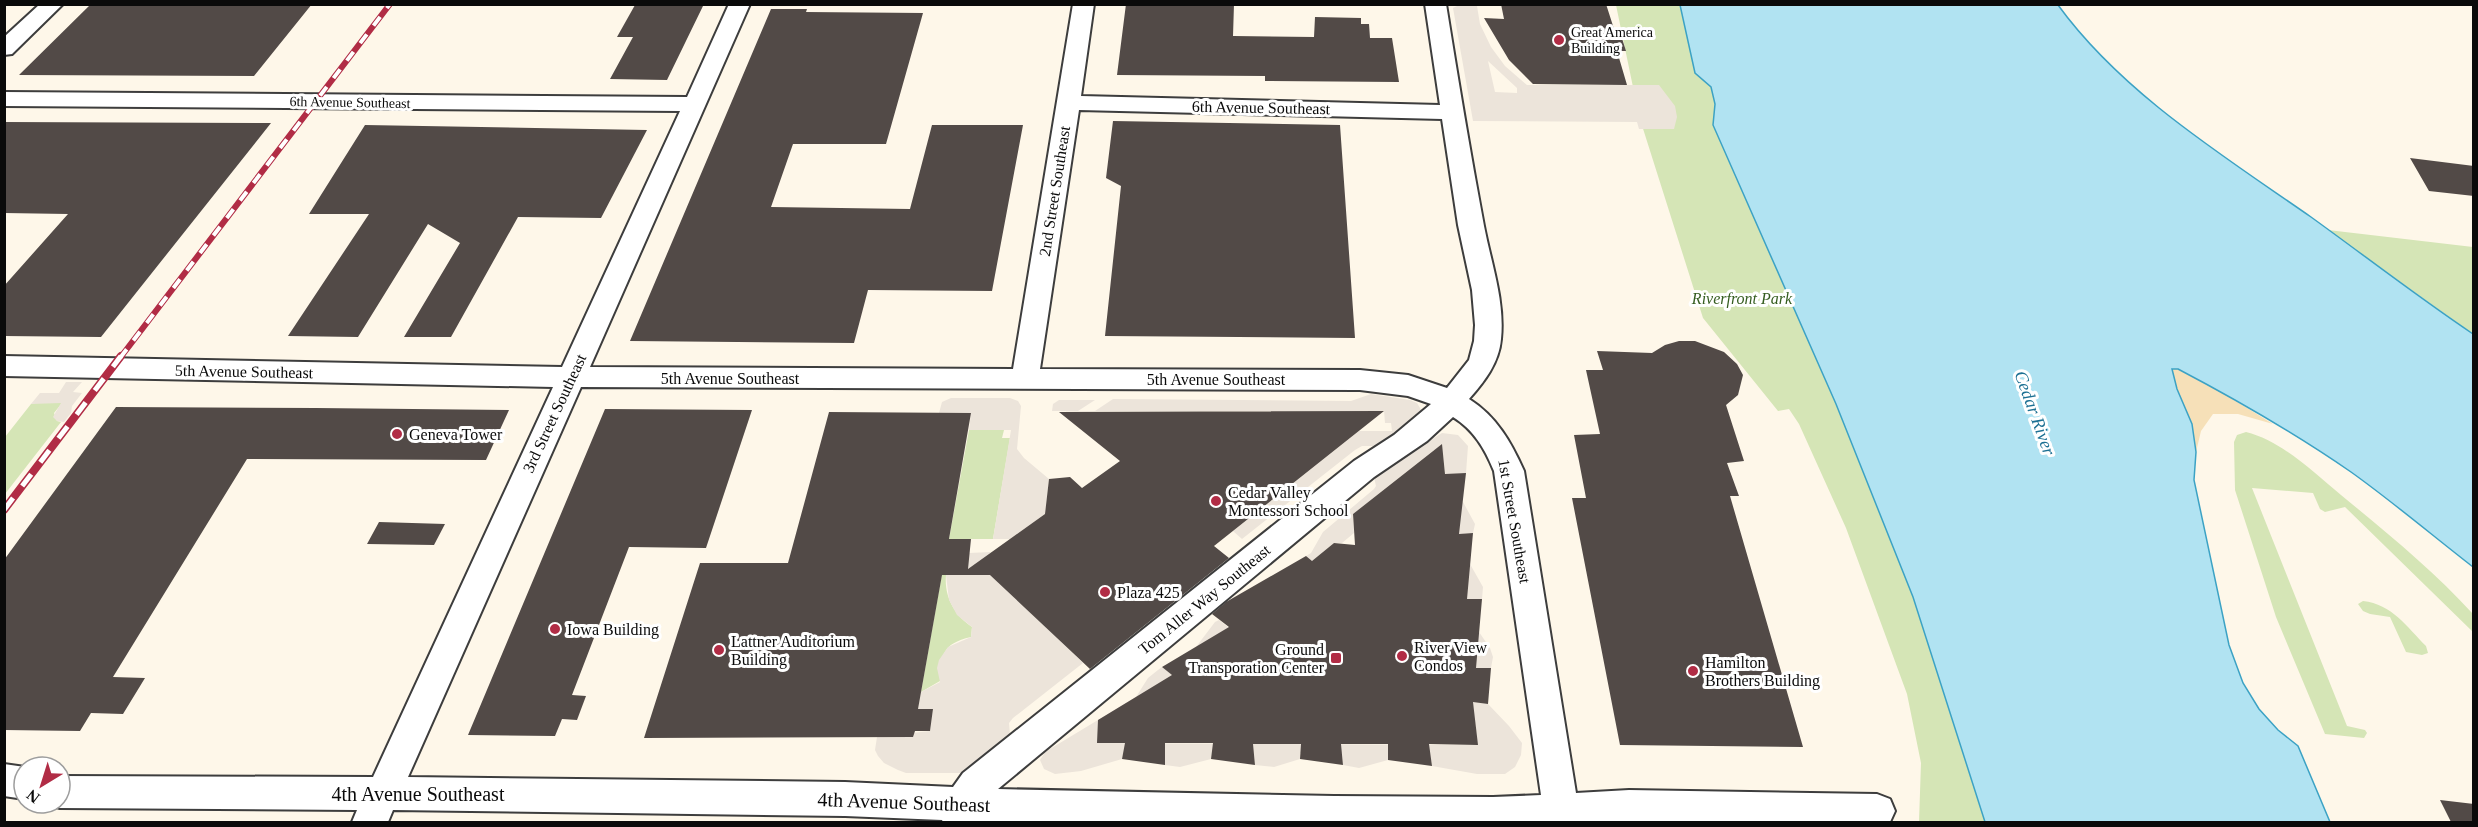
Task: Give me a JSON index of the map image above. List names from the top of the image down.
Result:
{
  "streets": {
    "street": [
      "6th Avenue Southeast",
      "2nd Street Southeast",
      "5th Avenue Southeast",
      "3rd Street Southeast",
      "1st Street Southeast",
      "Tom Aller Way Southeast",
      "4th Avenue Southeast"
    ]
  },
  "crossings": [
    ["6th Avenue Southeast", "2nd Street Southeast"],
    ["6th Avenue Southeast", "3rd Street Southeast"],
    ["2nd Street Southeast", "5th Avenue Southeast"],
    ["5th Avenue Southeast", "3rd Street Southeast"],
    ["5th Avenue Southeast", "1st Street Southeast"],
    ["5th Avenue Southeast", "Tom Aller Way Southeast"],
    ["3rd Street Southeast", "4th Avenue Southeast"],
    ["1st Street Southeast", "Tom Aller Way Southeast"],
    ["1st Street Southeast", "4th Avenue Southeast"],
    ["Tom Aller Way Southeast", "4th Avenue Southeast"]
  ],
  "water": ["Cedar River"],
  "parks": ["Riverfront Park"],
  "places": {
    "other": [
      "Great America Building",
      "Geneva Tower",
      "Cedar Valley Montessori School",
      "Plaza 425",
      "Iowa Building",
      "Lattner Auditorium Building",
      "River View Condos",
      "Hamilton Brothers Building"
    ],
    "transit": ["Ground Transporation Center"]
  },
  "north": "bottom left"
}
